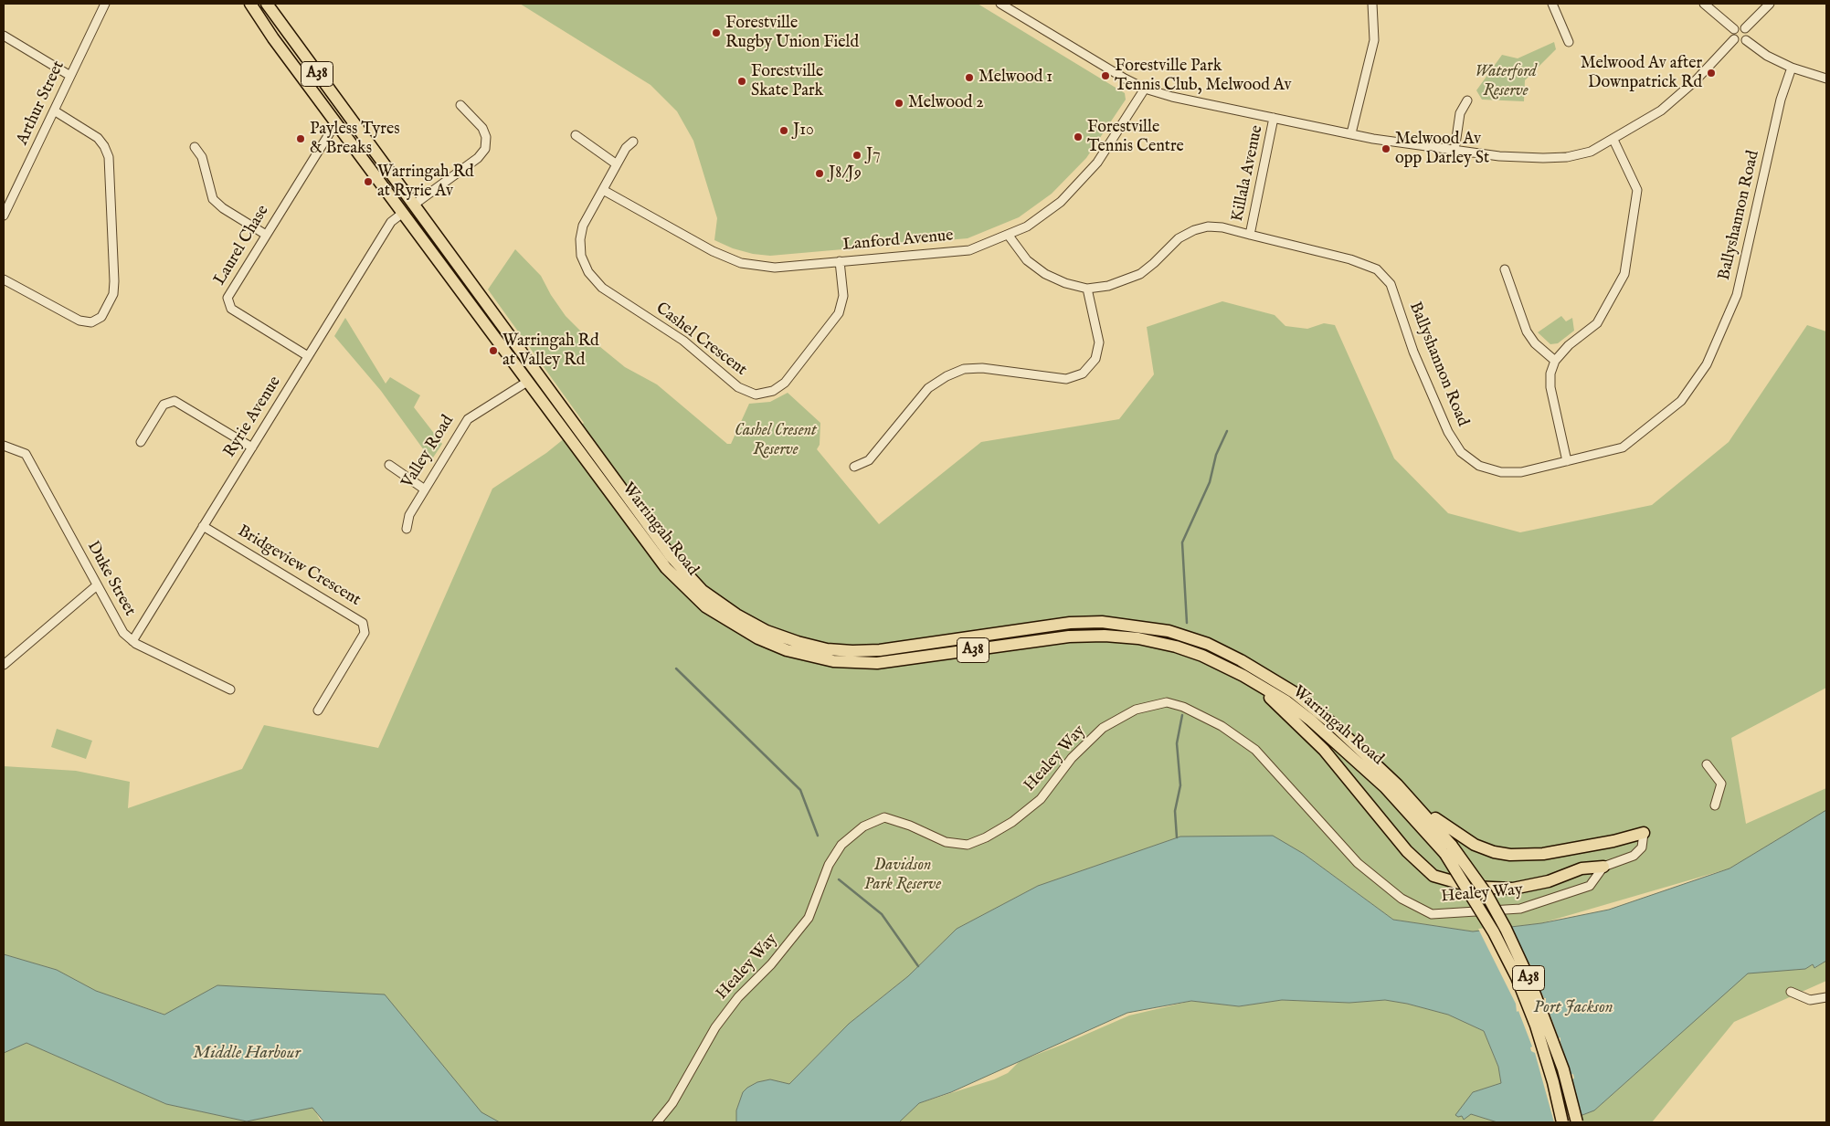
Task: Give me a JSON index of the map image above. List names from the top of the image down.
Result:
{
  "streets": {
    "highway": ["A38", "Valley Road", "Warringah Road"],
    "street": [
      "Arthur Street",
      "Killala Avenue",
      "Ballyshannon Road",
      "Lanford Avenue",
      "Laurel Chase",
      "Cashel Crescent",
      "Ryrie Avenue",
      "Bridgeview Crescent",
      "Duke Street",
      "Healey Way"
    ]
  },
  "crossings": [
    ["Killala Avenue", "Ballyshannon Road"],
    ["Ballyshannon Road", "Lanford Avenue"],
    ["Lanford Avenue", "Cashel Crescent"],
    ["Laurel Chase", "Ryrie Avenue"],
    ["Laurel Chase", "Warringah Road"],
    ["Ryrie Avenue", "Warringah Road"],
    ["Ryrie Avenue", "Bridgeview Crescent"],
    ["Ryrie Avenue", "Duke Street"],
    ["Valley Road", "Warringah Road"]
  ],
  "water": ["Port Jackson", "Middle Harbour"],
  "parks": ["Waterford Reserve", "Cashel Cresent Reserve", "Davidson Park Reserve"],
  "places": [
    "Forestville Rugby Union Field",
    "Melwood Av after Downpatrick Rd",
    "Forestville Park Tennis Club, Melwood Av",
    "Melwood 1",
    "Forestville Skate Park",
    "Melwood 2",
    "J10",
    "Forestville Tennis Centre",
    "Payless Tyres & Breaks",
    "Melwood Av opp Darley St",
    "J7",
    "J8/J9",
    "Warringah Rd at Ryrie Av",
    "Warringah Rd at Valley Rd"
  ]
}
